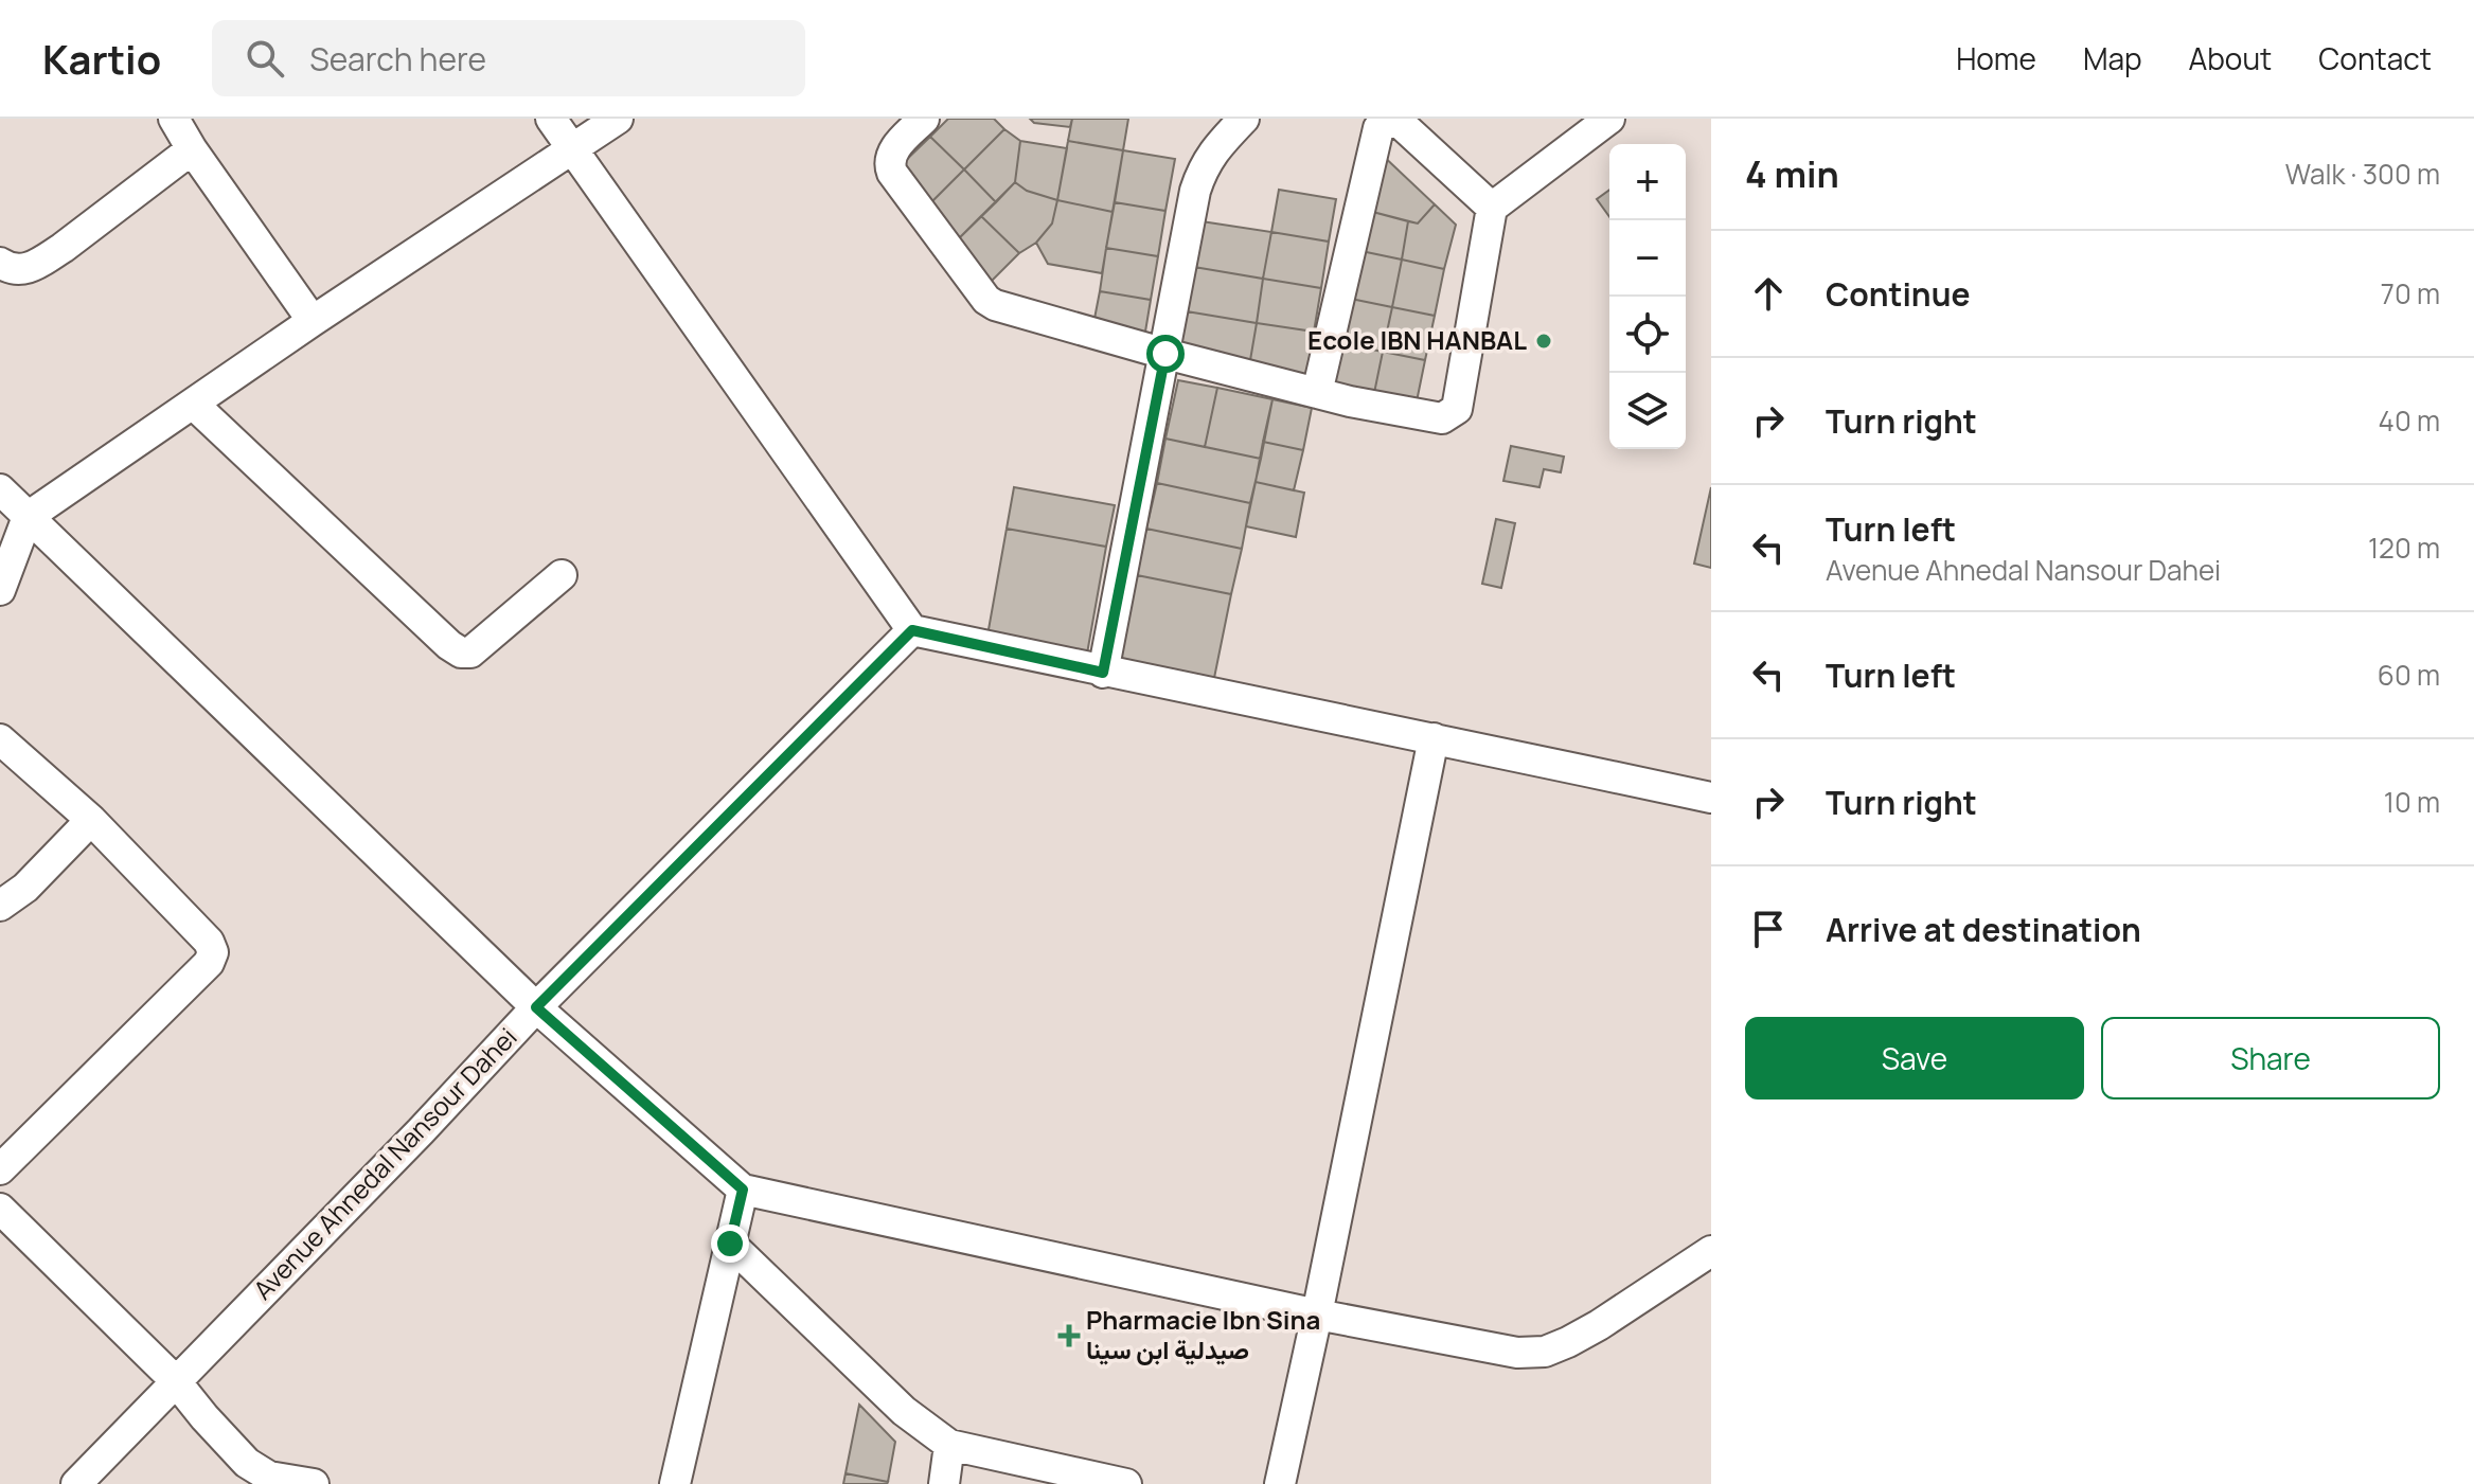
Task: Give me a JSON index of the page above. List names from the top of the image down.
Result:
{
  "streets": {
    "street": ["Avenue Ahnedal Nansour Dahei"]
  },
  "places": {
    "other": ["Ecole IBN HANBAL"],
    "health": ["Pharmacie Ibn Sina صيدلية ابن سينا"]
  },
  "page": {
    "header": "Kartio",
    "search": "Search here",
    "nav": [
      "Home",
      "Map",
      "About",
      "Contact"
    ],
    "heading": ["4 min", "Walk · 300 m"],
    "map_buttons": ["+", "−"],
    "list": [
      ["Continue", "70 m"],
      ["Turn right", "40 m"],
      ["Turn left", "Avenue Ahnedal Nansour Dahei", "120 m"],
      ["Turn left", "60 m"],
      ["Turn right", "10 m"],
      "Arrive at destination"
    ],
    "buttons": ["Save", "Share"]
  }
}
